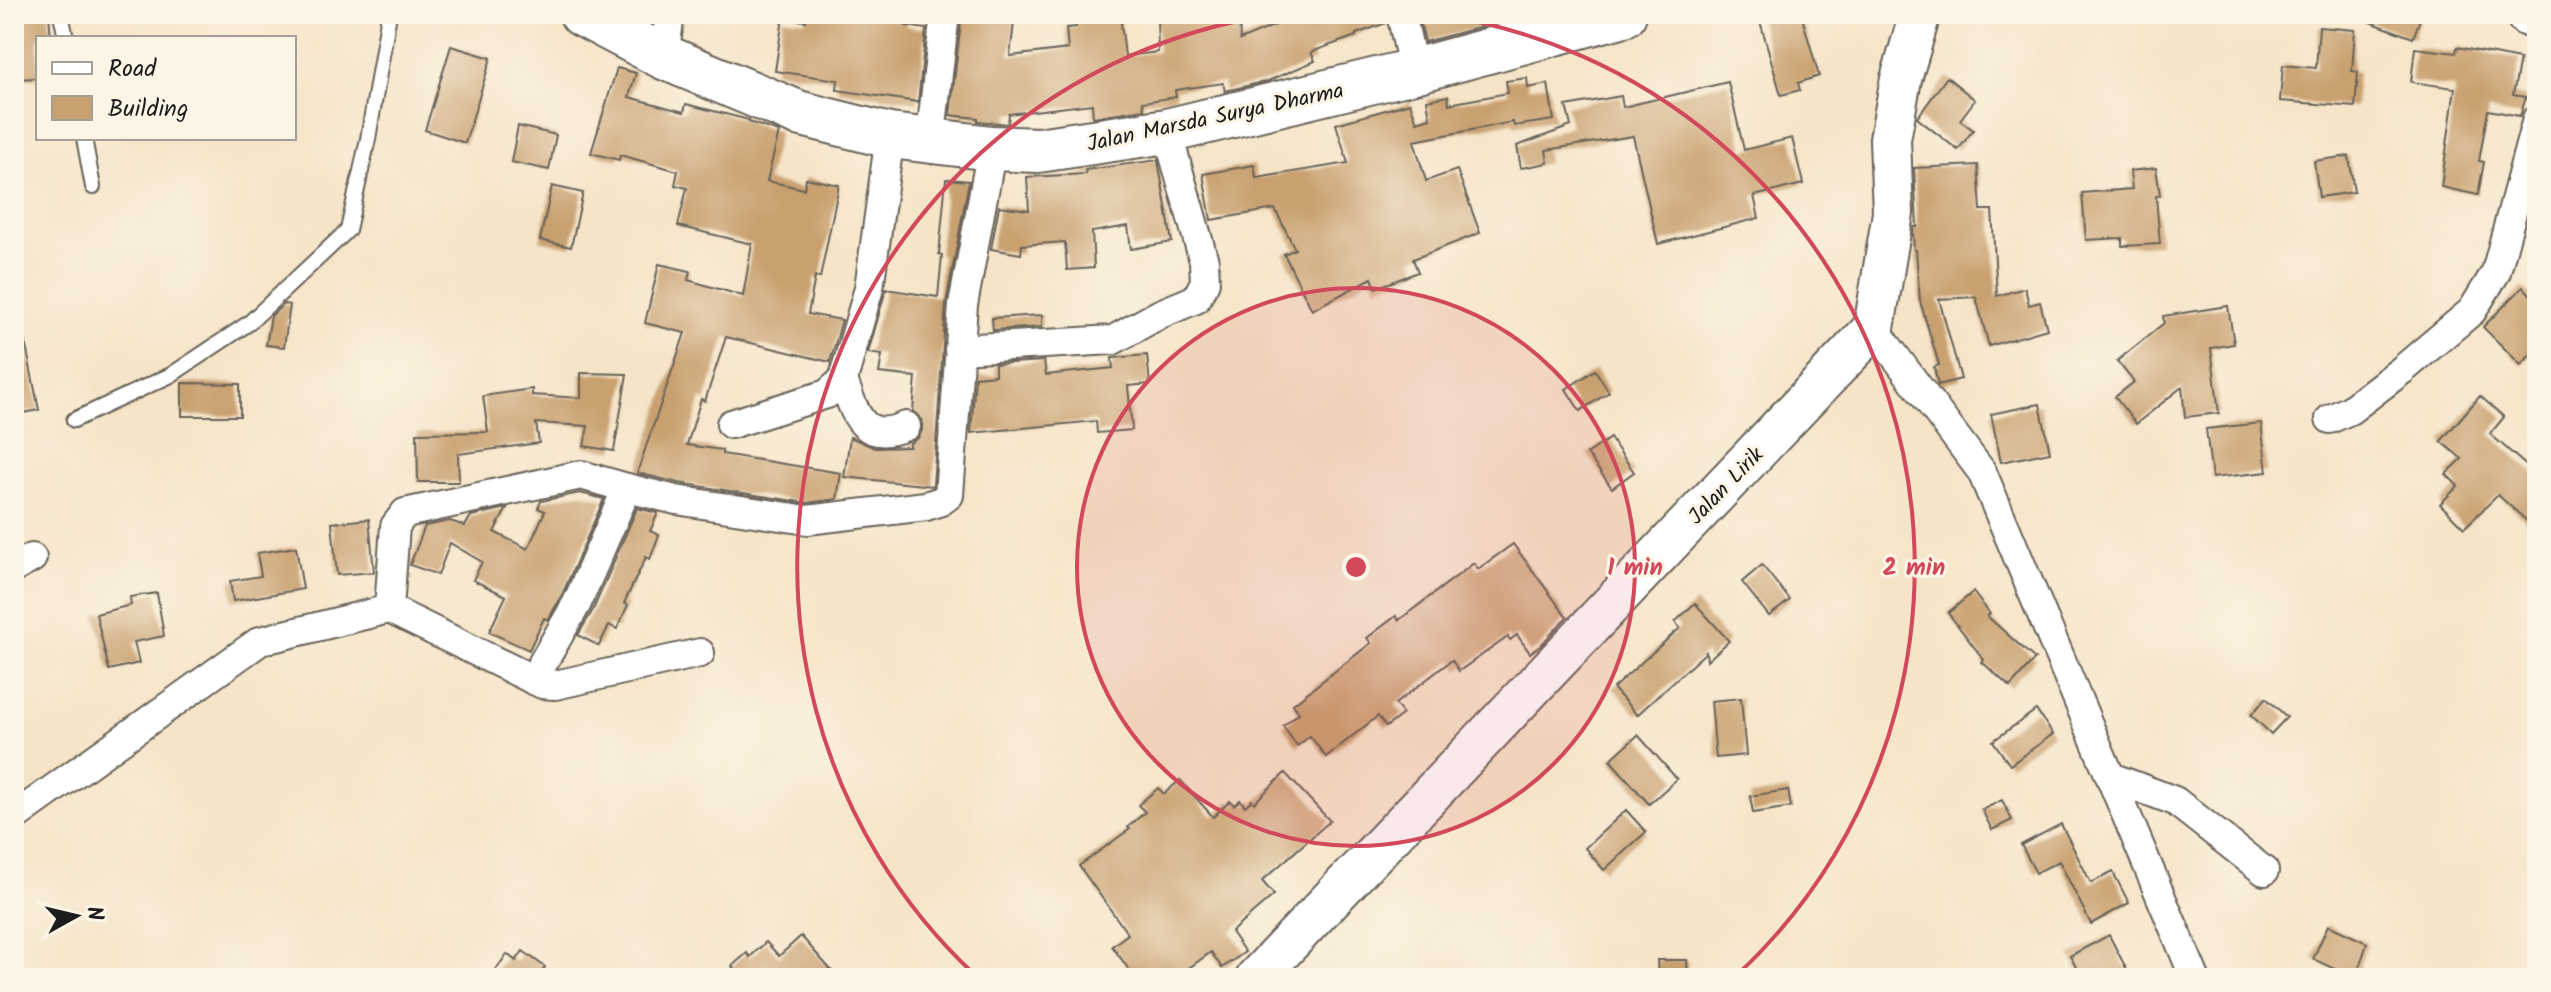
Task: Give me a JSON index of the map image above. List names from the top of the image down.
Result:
{
  "streets": {
    "highway": ["Jalan Marsda Surya Dharma"],
    "main road": ["Jalan Lirik"]
  },
  "legend": ["Road", "Building"],
  "north": "right",
  "rings": ["1 min", "2 min"]
}
